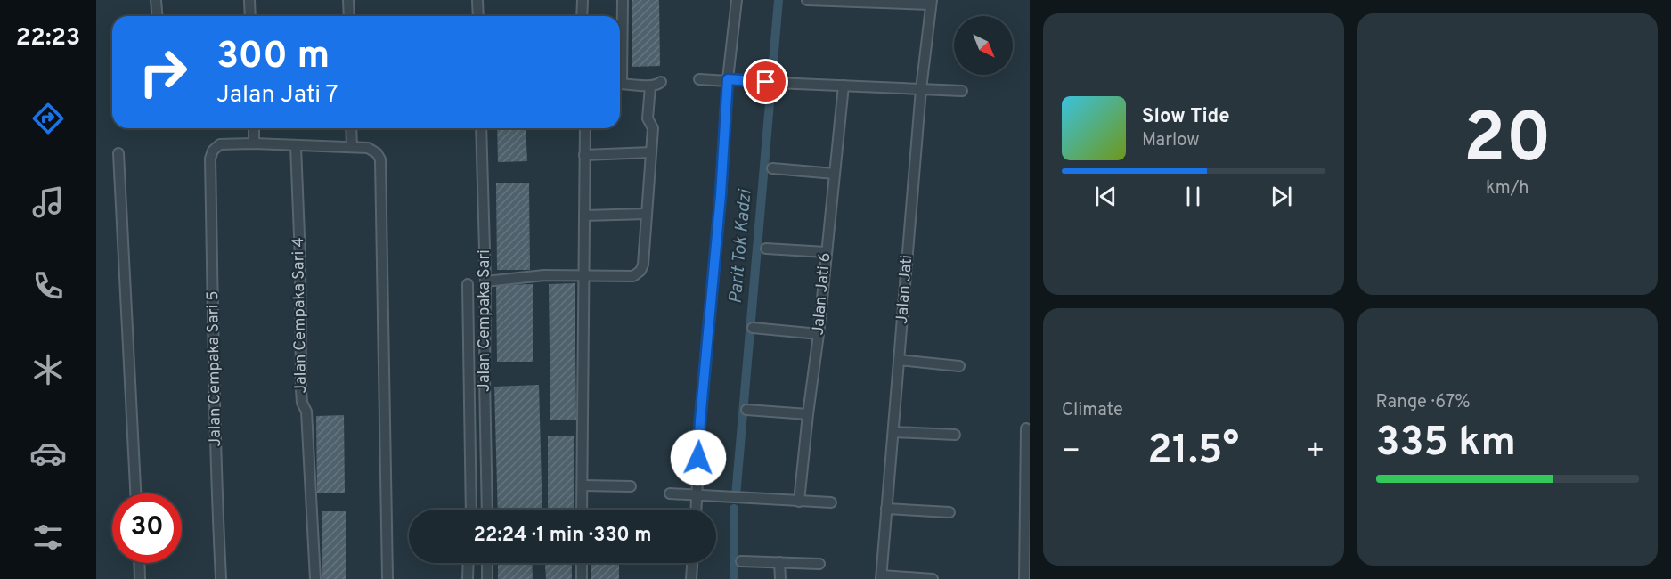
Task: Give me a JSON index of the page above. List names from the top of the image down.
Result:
{
  "streets": {
    "street": [
      "Jalan Jati",
      "Jalan Jati 6",
      "Jalan Cempaka Sari 4",
      "Jalan Cempaka Sari",
      "Jalan Cempaka Sari 5"
    ]
  },
  "water": ["Parit Tok Kadzi"],
  "north": "bottom right",
  "page": {
    "tabs": "22:23",
    "tile": [
      ["20", "km/h"],
      "Climate",
      ["Range · 67%", "335 km"]
    ],
    "turn": ["300 m", "Jalan Jati 7"],
    "song": ["Slow Tide", "Marlow"],
    "heat": ["−", "21.5°", "+"],
    "limit": "30",
    "trip": "22:24 · 1 min · 330 m"
  }
}
